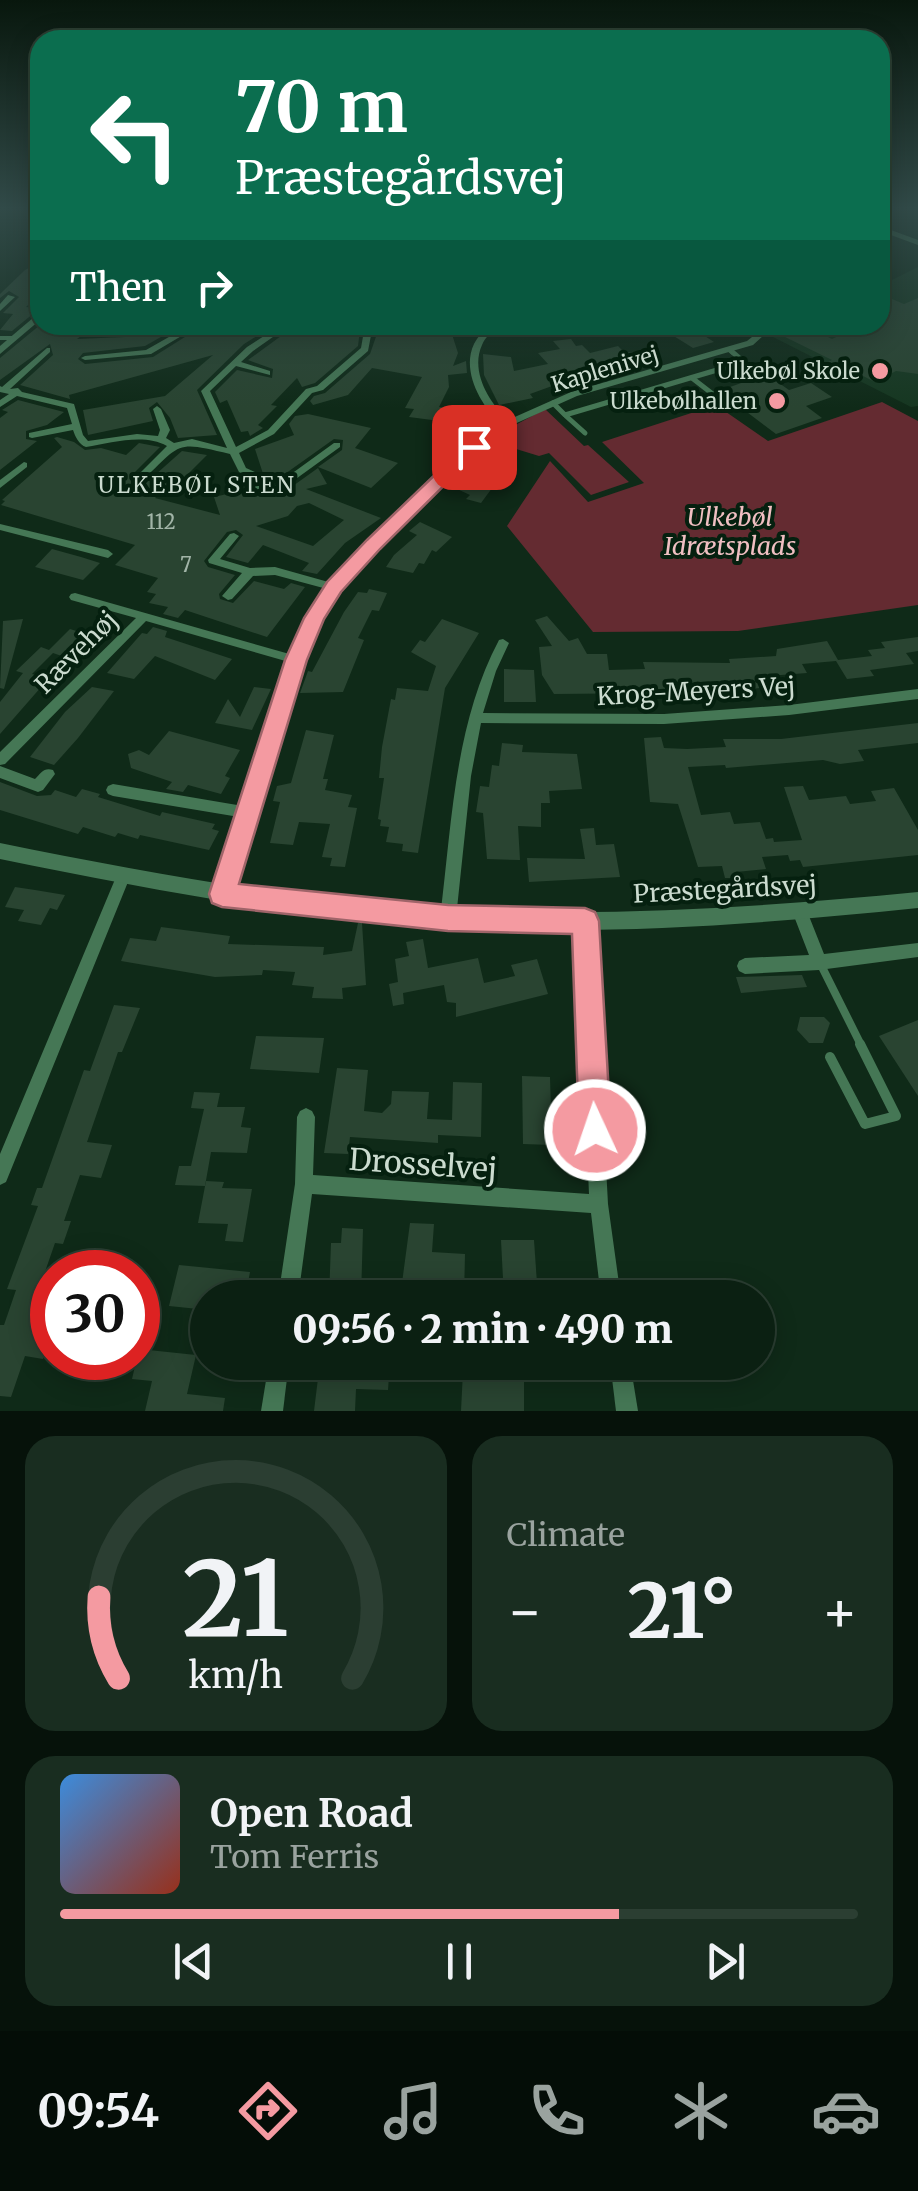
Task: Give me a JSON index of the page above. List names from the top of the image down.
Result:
{
  "streets": {
    "street": [
      "Kaplenivej",
      "Rævehøj",
      "Krog-Meyers Vej",
      "Præstegårdsvej",
      "Drosselvej"
    ]
  },
  "crossings": [
    ["Kaplenivej", "Rævehøj"],
    ["Kaplenivej", "Præstegårdsvej"]
  ],
  "districts": ["ULKEBØL STEN"],
  "parks": ["Ulkebøl Idrætsplads"],
  "places": ["Ulkebøl Skole", "Ulkebølhallen"],
  "house_numbers": ["112", "7"],
  "page": {
    "turn": ["70 m", "Præstegårdsvej"],
    "then": "Then",
    "limit": "30",
    "trip": "09:56 · 2 min · 490 m",
    "tile": "Climate",
    "heat": ["−", "21°", "+"],
    "song": ["Open Road", "Tom Ferris"],
    "tabs": "09:54",
    "gauge": ["21", "km/h"]
  }
}
